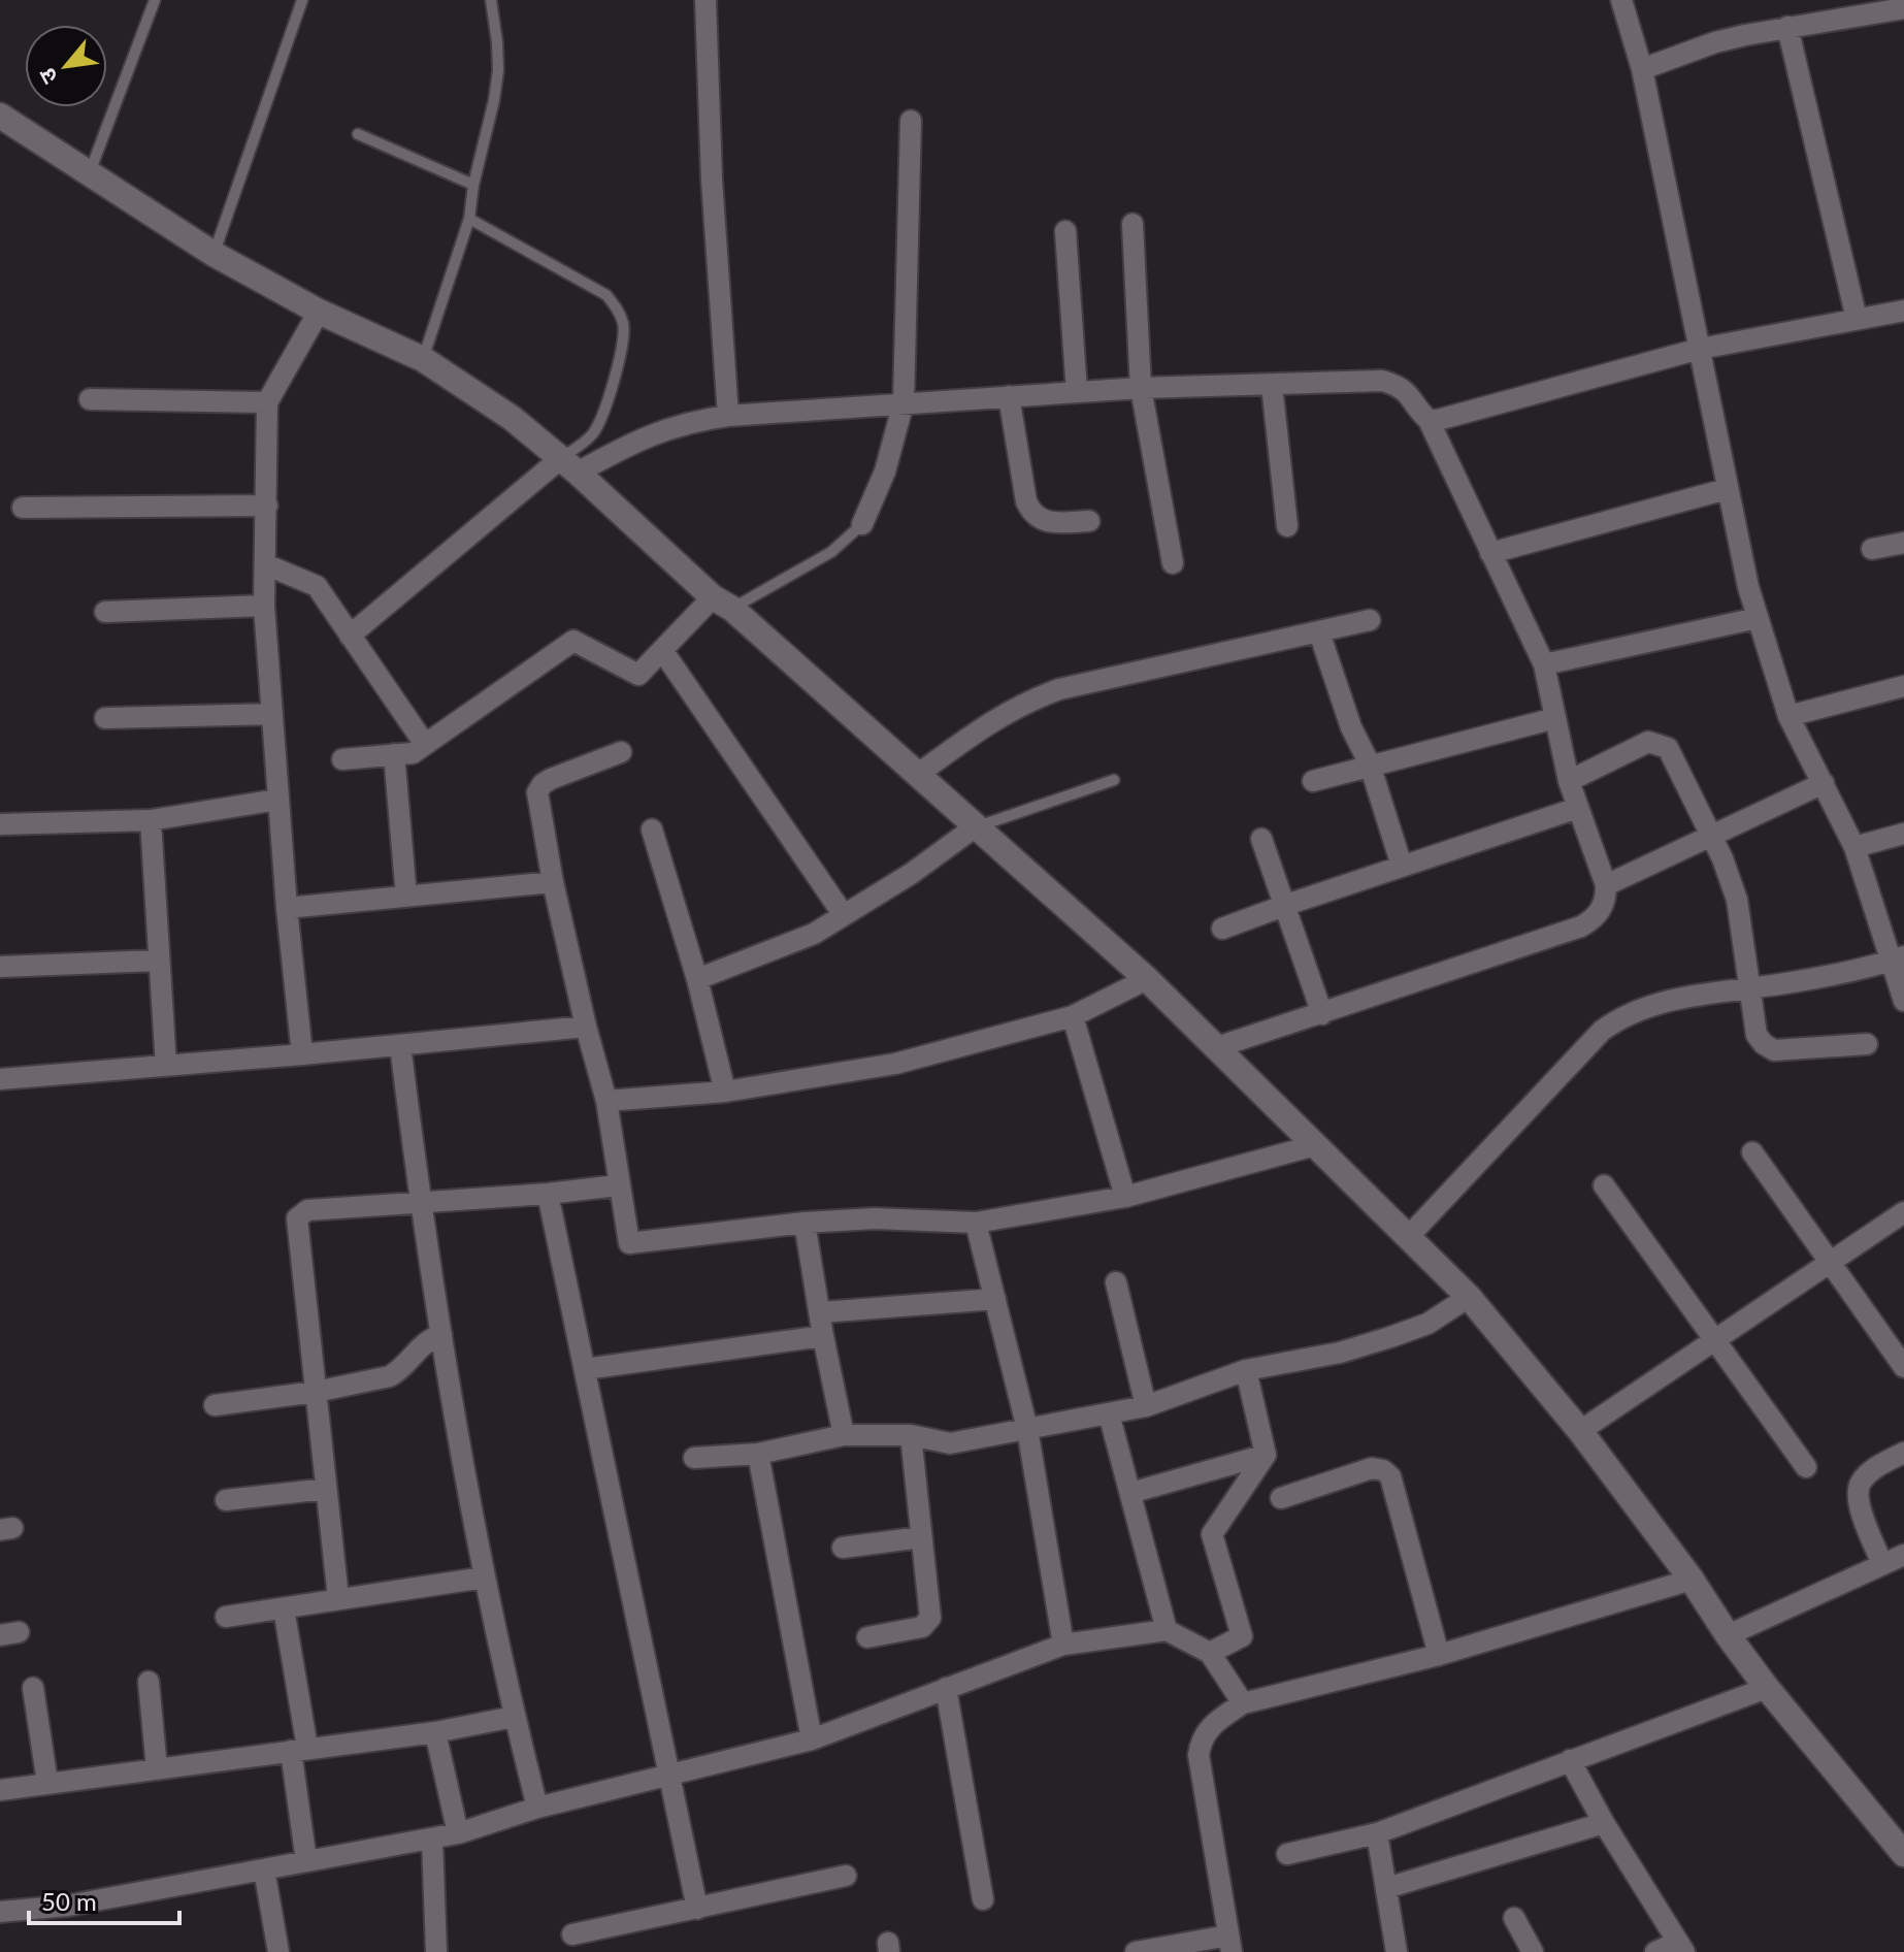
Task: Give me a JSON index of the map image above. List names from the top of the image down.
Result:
{
  "scale_bar": "50 m",
  "north": "bottom left"
}
